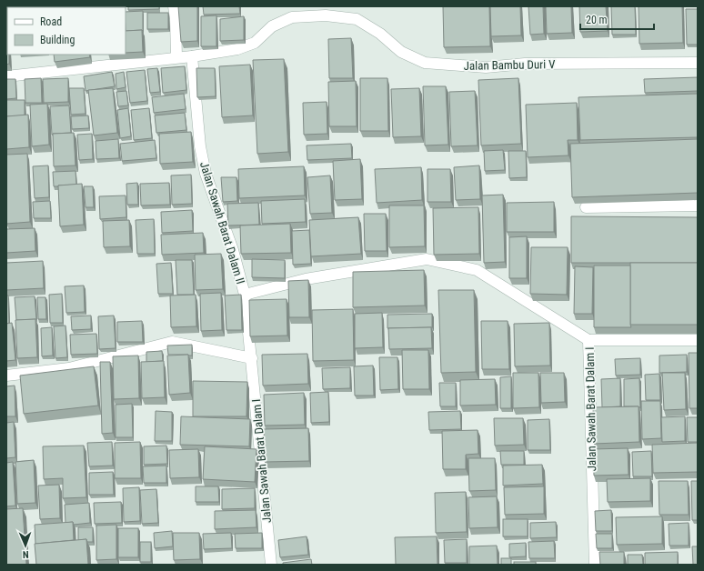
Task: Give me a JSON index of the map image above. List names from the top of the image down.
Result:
{
  "streets": {
    "street": ["Jalan Bambu Duri V", "Jalan Sawah Barat Dalam II", "Jalan Sawah Barat Dalam I"]
  },
  "crossings": [
    ["Jalan Bambu Duri V", "Jalan Sawah Barat Dalam II"],
    ["Jalan Sawah Barat Dalam II", "Jalan Sawah Barat Dalam I"]
  ],
  "legend": ["Road", "Building"],
  "scale_bar": "20 m",
  "north": "bottom"
}
